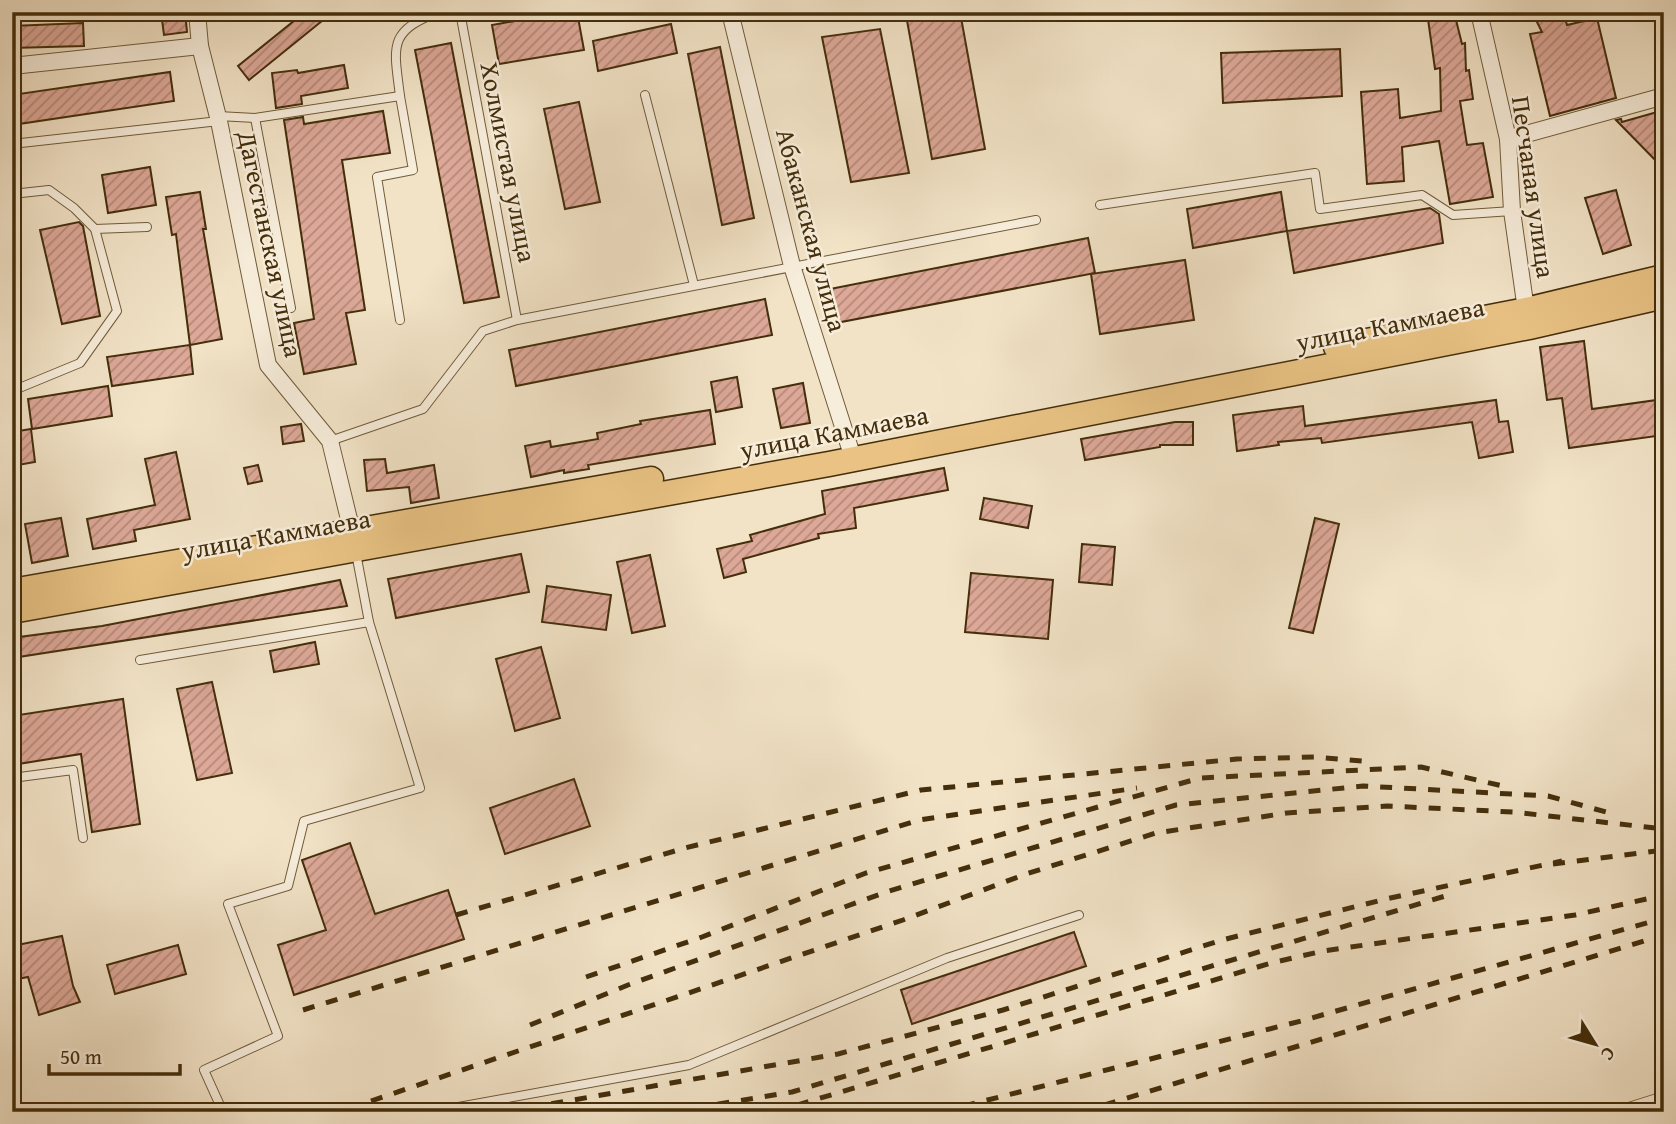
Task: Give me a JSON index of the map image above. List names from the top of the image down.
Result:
{
  "streets": {
    "main road": ["улица Каммаева"],
    "street": ["Песчаная улица", "Абаканская улица", "Дагестанская улица"],
    "lane": ["Холмистая улица"]
  },
  "crossings": [
    ["Песчаная улица", "улица Каммаева"],
    ["Абаканская улица", "улица Каммаева"],
    ["Дагестанская улица", "улица Каммаева"]
  ],
  "scale_bar": "50 m",
  "north": "bottom right"
}
